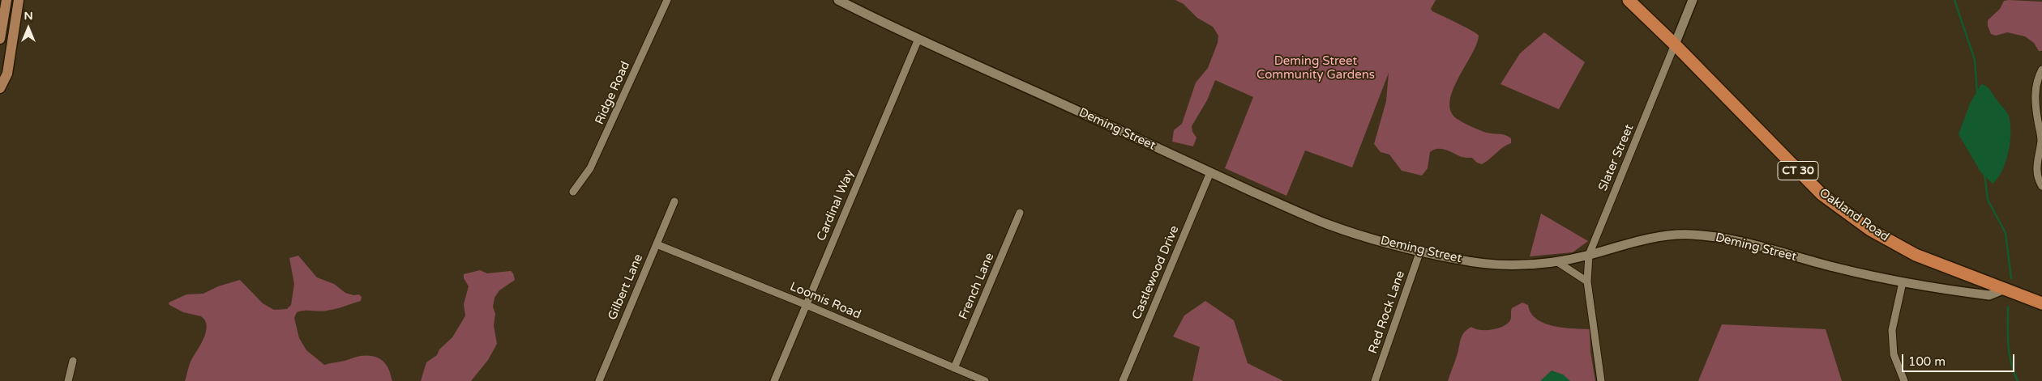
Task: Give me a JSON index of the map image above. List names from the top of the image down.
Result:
{
  "streets": {
    "main road": ["CT 30", "Oakland Road"],
    "street": [
      "Ridge Road",
      "Deming Street",
      "Slater Street",
      "Cardinal Way",
      "Castlewood Drive",
      "French Lane",
      "Gilbert Lane",
      "Loomis Road",
      "Red Rock Lane"
    ]
  },
  "crossings": [
    ["Deming Street", "Slater Street"],
    ["Deming Street", "CT 30"],
    ["Deming Street", "Cardinal Way"],
    ["Deming Street", "Oakland Road"],
    ["Deming Street", "Castlewood Drive"],
    ["Deming Street", "Red Rock Lane"],
    ["Slater Street", "Oakland Road"],
    ["CT 30", "Oakland Road"],
    ["Cardinal Way", "Loomis Road"],
    ["French Lane", "Loomis Road"],
    ["Gilbert Lane", "Loomis Road"]
  ],
  "parks": ["Deming Street Community Gardens"],
  "scale_bar": "100 m",
  "north": "top"
}
